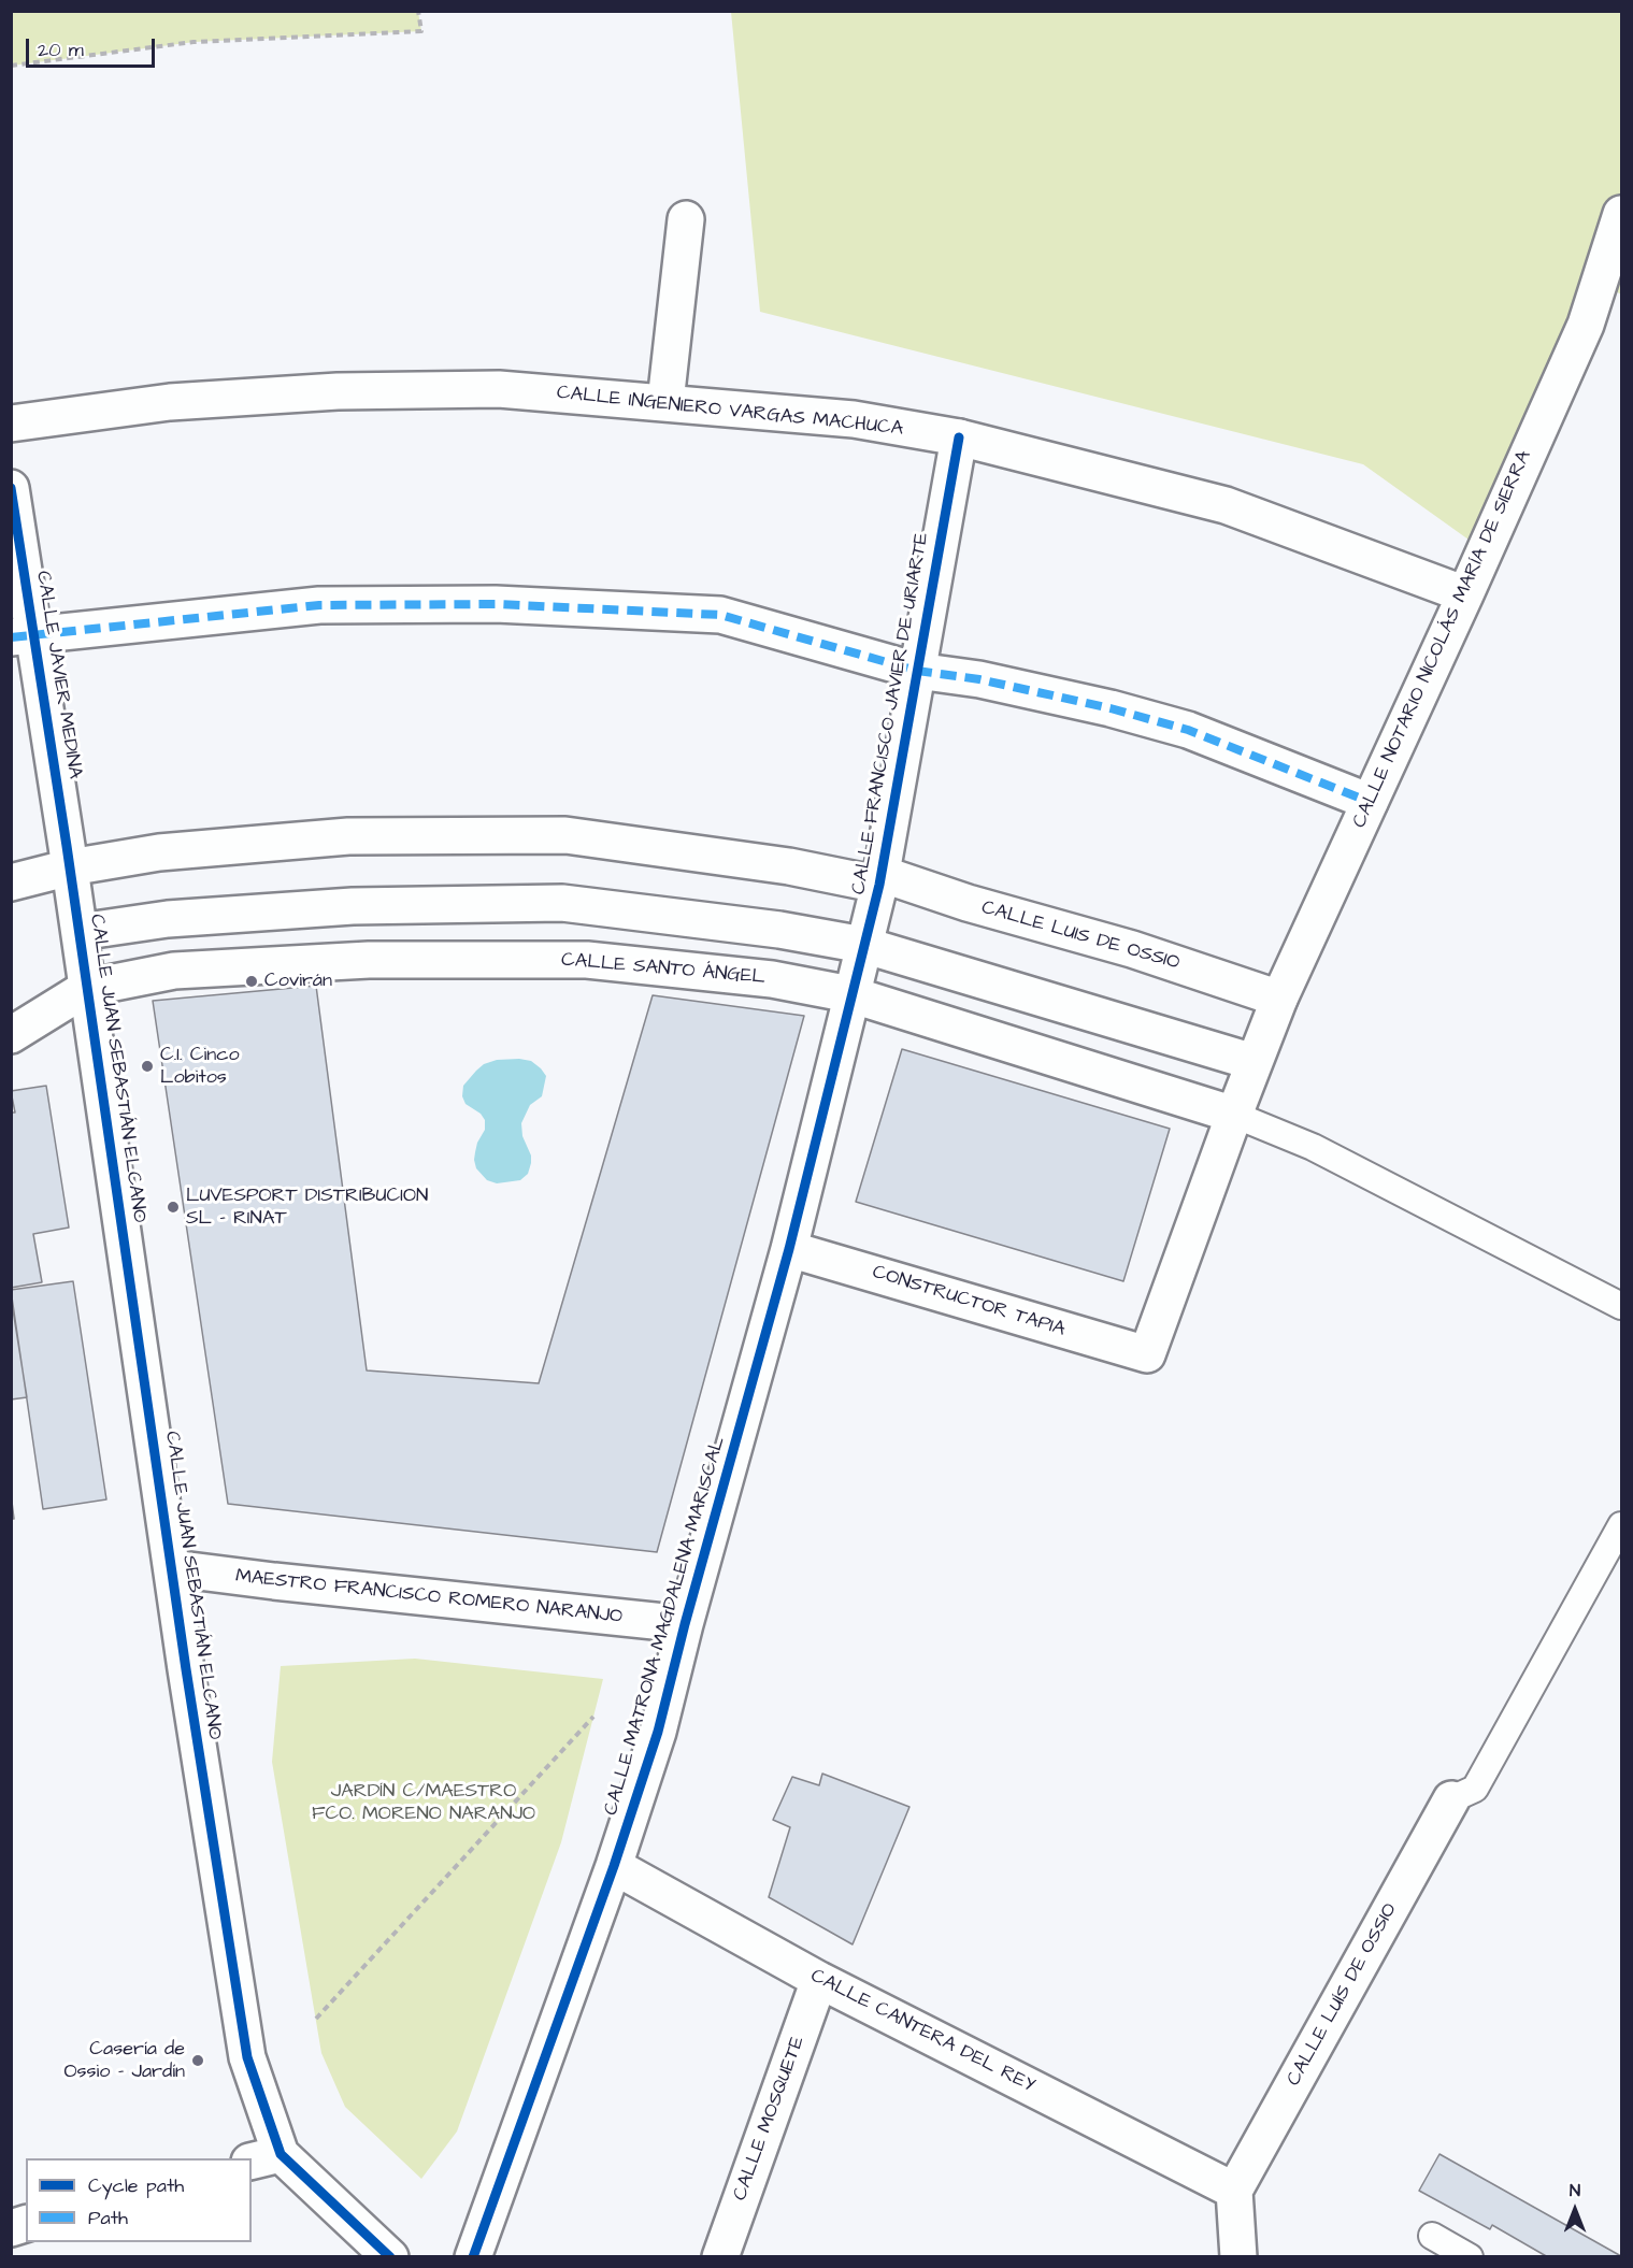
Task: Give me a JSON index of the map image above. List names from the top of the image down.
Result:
{
  "streets": {
    "street": [
      "CALLE INGENIERO VARGAS MACHUCA",
      "CALLE NOTARIO NICOLÁS MARÍA DE SIERRA",
      "CALLE JAVIER MEDINA",
      "CALLE FRANCISCO JAVIER DE URIARTE",
      "CALLE LUIS DE OSSIO",
      "CALLE SANTO ÁNGEL",
      "CALLE JUAN SEBASTIÁN ELCANO",
      "CONSTRUCTOR TAPIA",
      "MAESTRO FRANCISCO ROMERO NARANJO",
      "CALLE MATRONA MAGDALENA MARISCAL",
      "CALLE LUÍS DE OSSIO",
      "CALLE CANTERA DEL REY",
      "CALLE MOSQUETE"
    ]
  },
  "crossings": [
    ["CALLE INGENIERO VARGAS MACHUCA", "CALLE NOTARIO NICOLÁS MARÍA DE SIERRA"],
    ["CALLE INGENIERO VARGAS MACHUCA", "CALLE FRANCISCO JAVIER DE URIARTE"],
    ["CALLE NOTARIO NICOLÁS MARÍA DE SIERRA", "CALLE LUIS DE OSSIO"],
    ["CALLE NOTARIO NICOLÁS MARÍA DE SIERRA", "CALLE SANTO ÁNGEL"],
    ["CALLE NOTARIO NICOLÁS MARÍA DE SIERRA", "CONSTRUCTOR TAPIA"],
    ["CALLE JAVIER MEDINA", "CALLE JUAN SEBASTIÁN ELCANO"],
    ["CALLE FRANCISCO JAVIER DE URIARTE", "CALLE LUIS DE OSSIO"],
    ["CALLE FRANCISCO JAVIER DE URIARTE", "CALLE SANTO ÁNGEL"],
    ["CALLE FRANCISCO JAVIER DE URIARTE", "CALLE MATRONA MAGDALENA MARISCAL"],
    ["CALLE SANTO ÁNGEL", "CALLE JUAN SEBASTIÁN ELCANO"],
    ["CALLE SANTO ÁNGEL", "CALLE MATRONA MAGDALENA MARISCAL"],
    ["CALLE JUAN SEBASTIÁN ELCANO", "MAESTRO FRANCISCO ROMERO NARANJO"],
    ["CONSTRUCTOR TAPIA", "CALLE MATRONA MAGDALENA MARISCAL"],
    ["MAESTRO FRANCISCO ROMERO NARANJO", "CALLE MATRONA MAGDALENA MARISCAL"],
    ["CALLE MATRONA MAGDALENA MARISCAL", "CALLE CANTERA DEL REY"],
    ["CALLE LUÍS DE OSSIO", "CALLE CANTERA DEL REY"],
    ["CALLE CANTERA DEL REY", "CALLE MOSQUETE"]
  ],
  "parks": ["JARDÍN C/MAESTRO FCO. MORENO NARANJO"],
  "places": [
    "Covirán",
    "C.I. Cinco Lobitos",
    "LUVESPORT DISTRIBUCION SL - RINAT",
    "Casería de Ossio - Jardín"
  ],
  "legend": ["Cycle path", "Path"],
  "scale_bar": "20 m",
  "north": "top"
}
